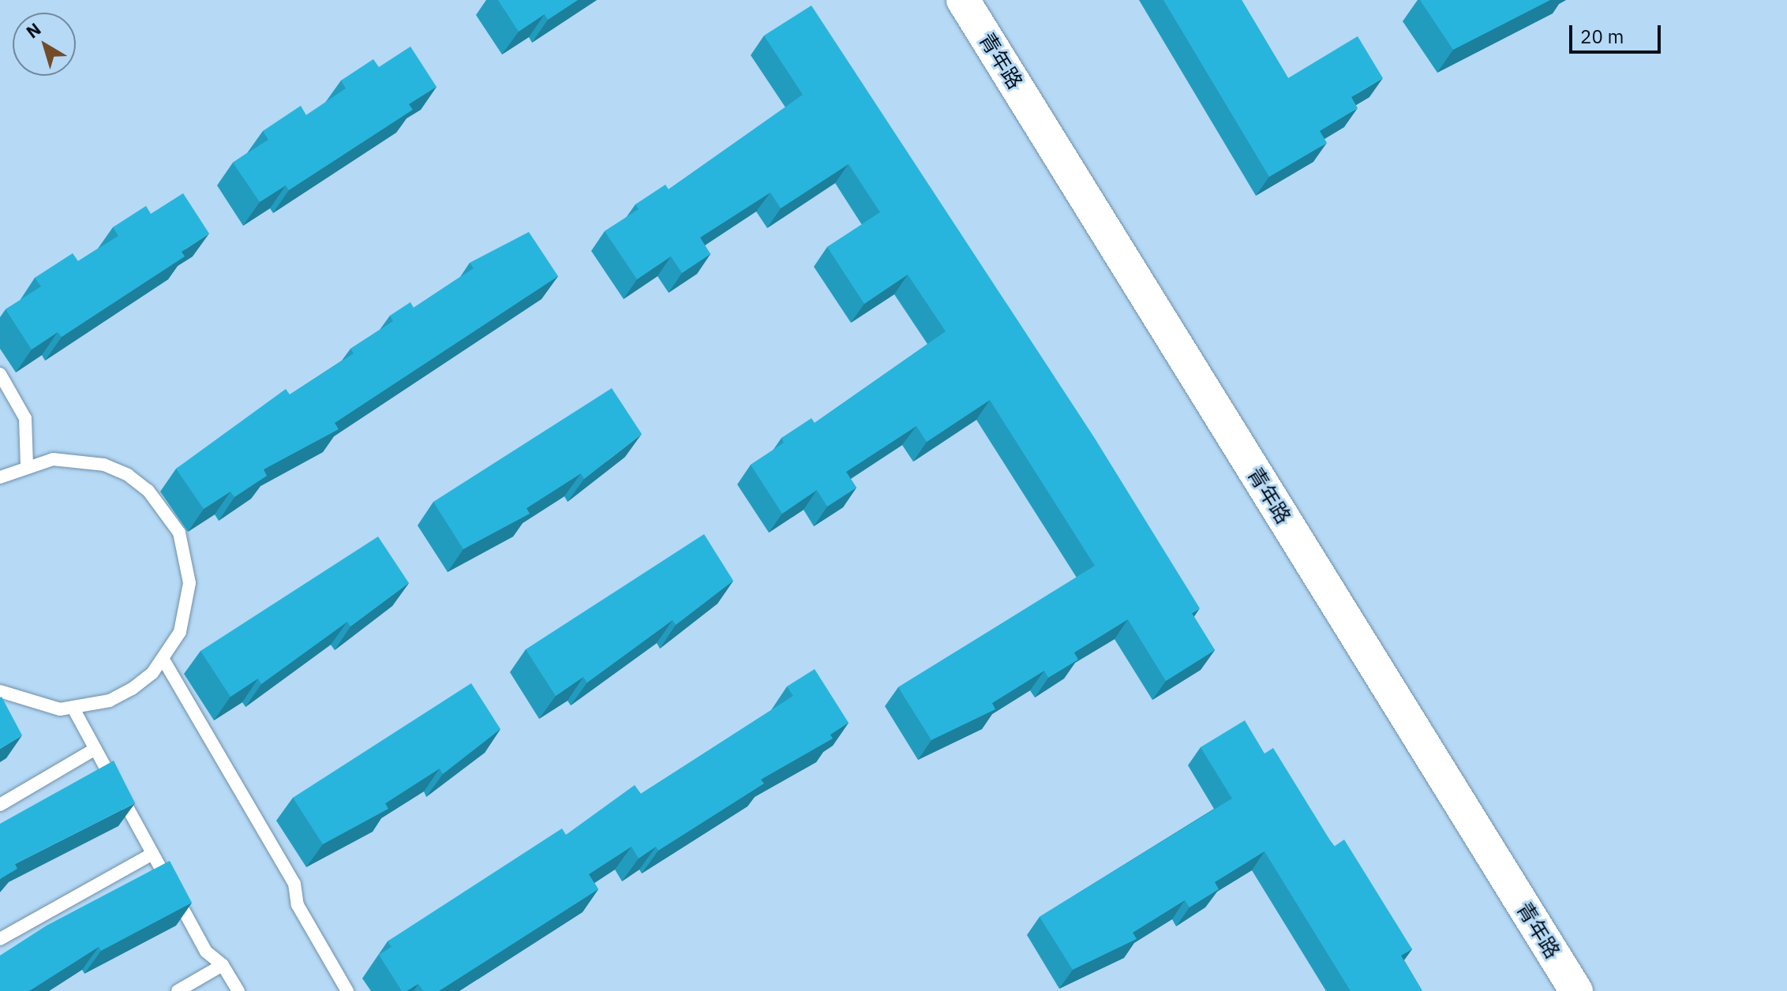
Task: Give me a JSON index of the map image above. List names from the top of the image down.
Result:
{
  "streets": {
    "street": ["青年路"]
  },
  "scale_bar": "20 m",
  "north": "top left"
}
